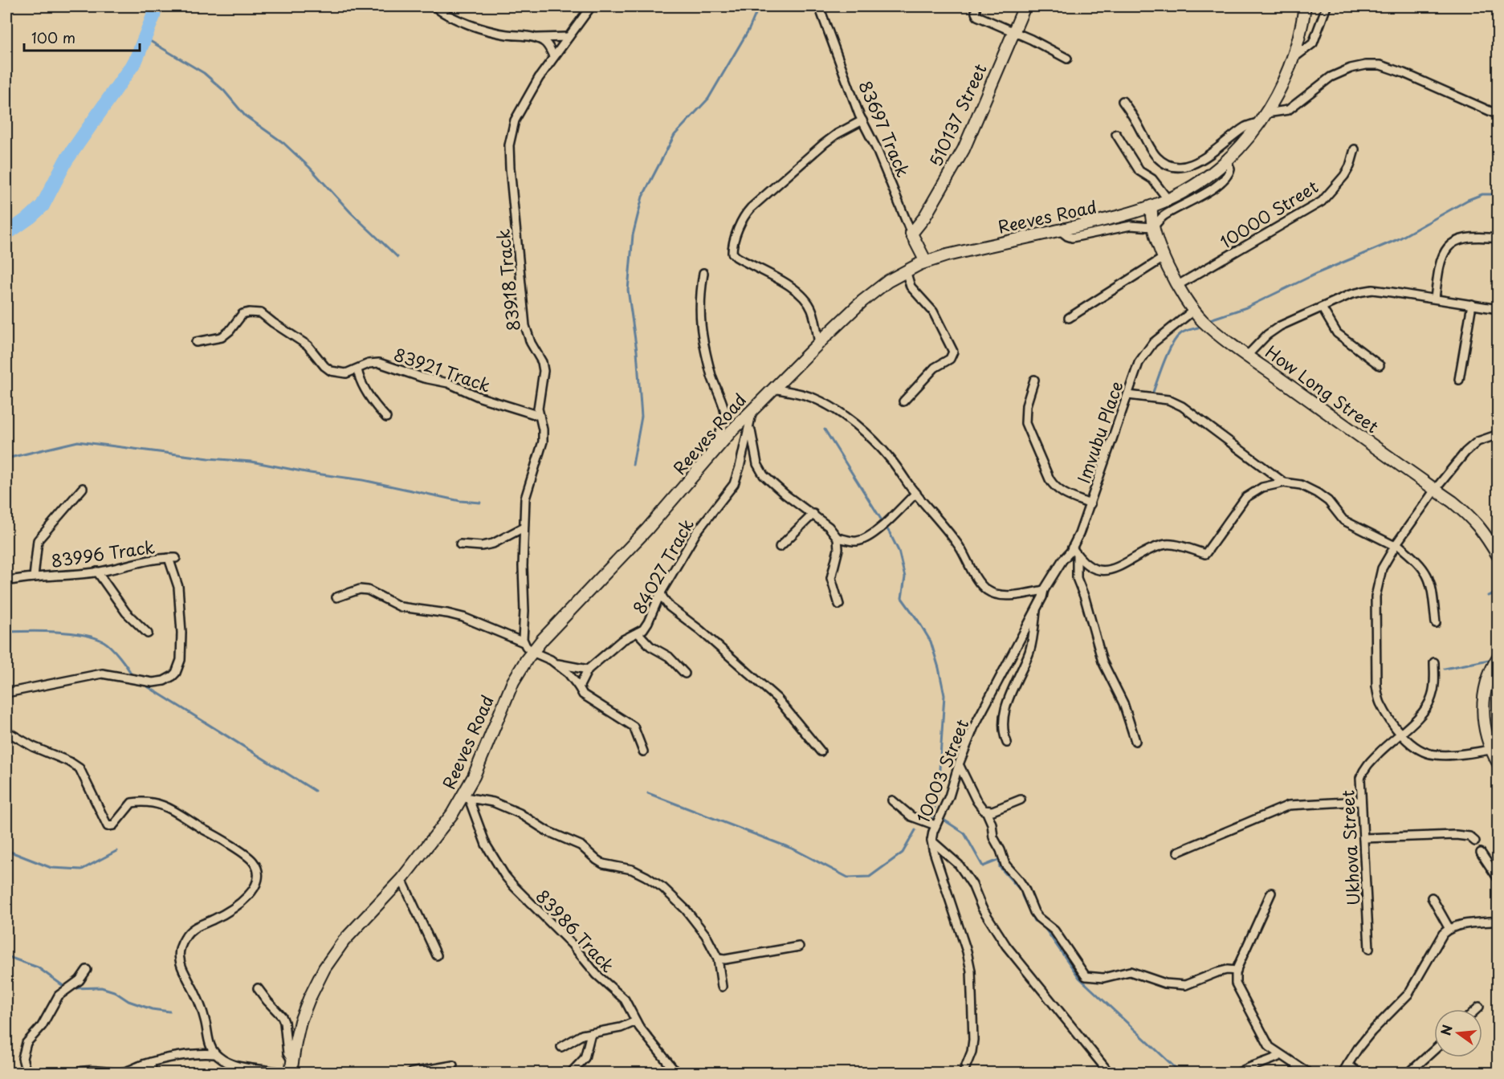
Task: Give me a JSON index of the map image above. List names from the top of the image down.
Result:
{
  "streets": {
    "street": [
      "510137 Street",
      "83697 Track",
      "10000 Street",
      "Reeves Road",
      "83918 Track",
      "83921 Track",
      "How Long Street",
      "Imvubu Place",
      "83996 Track",
      "84027 Track",
      "10003 Street",
      "Ukhova Street",
      "83986 Track"
    ]
  },
  "crossings": [
    ["510137 Street", "83697 Track"],
    ["83697 Track", "Reeves Road"],
    ["10000 Street", "How Long Street"],
    ["Reeves Road", "How Long Street"],
    ["Reeves Road", "84027 Track"],
    ["Reeves Road", "83986 Track"],
    ["83918 Track", "83921 Track"],
    ["How Long Street", "Imvubu Place"],
    ["Imvubu Place", "10003 Street"]
  ],
  "scale_bar": "100 m",
  "north": "left"
}
